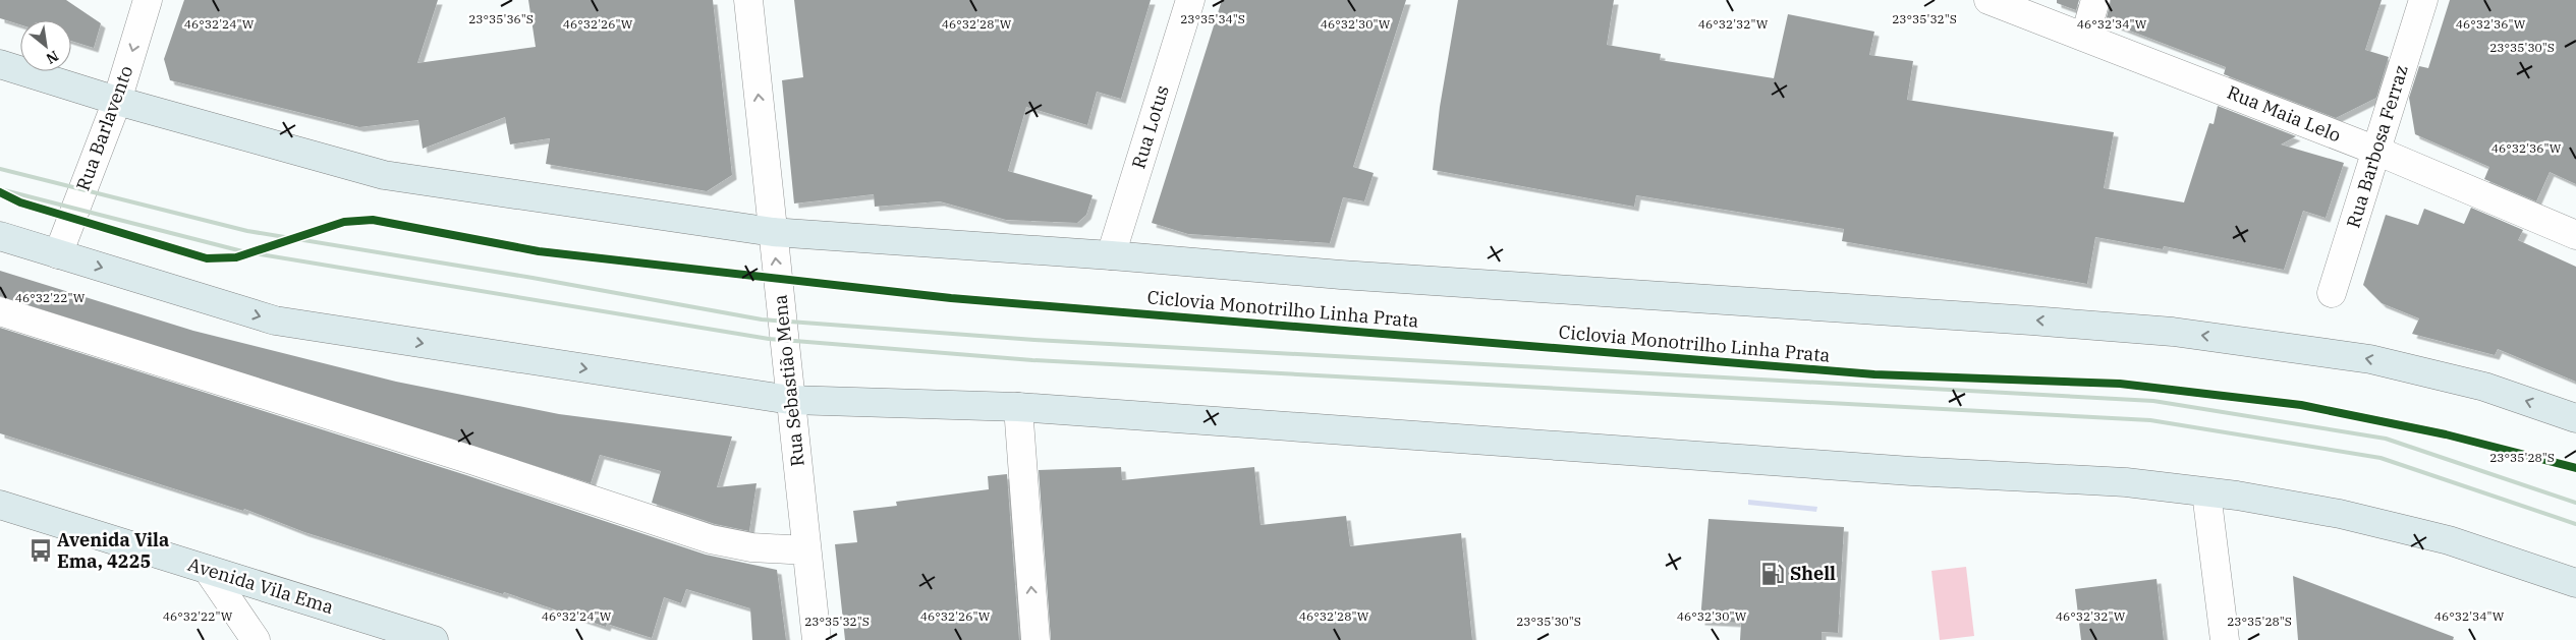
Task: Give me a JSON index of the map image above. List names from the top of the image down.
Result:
{
  "streets": {
    "main road": ["Avenida Vila Ema"],
    "street": [
      "Rua Maia Lelo",
      "Rua Lotus",
      "Rua Barlavento",
      "Rua Barbosa Ferraz",
      "Rua Sebastião Mena"
    ],
    "cycle path": ["Ciclovia Monotrilho Linha Prata"]
  },
  "crossings": [
    ["Rua Maia Lelo", "Rua Barbosa Ferraz"]
  ],
  "one_way": ["Rua Barlavento", "Rua Sebastião Mena"],
  "places": {
    "bus stop": ["Avenida Vila Ema, 4225"],
    "fuel station": ["Shell"]
  },
  "north": "bottom right",
  "coordinates": [
    "23°35'36\"S",
    "23°35'34\"S",
    "23°35'32\"S",
    "46°32'26\"W",
    "46°32'28\"W",
    "46°32'30\"W",
    "46°32'24\"W",
    "46°32'32\"W",
    "46°32'34\"W",
    "46°32'36\"W",
    "23°35'30\"S",
    "46°32'22\"W",
    "23°35'28\"S"
  ]
}
